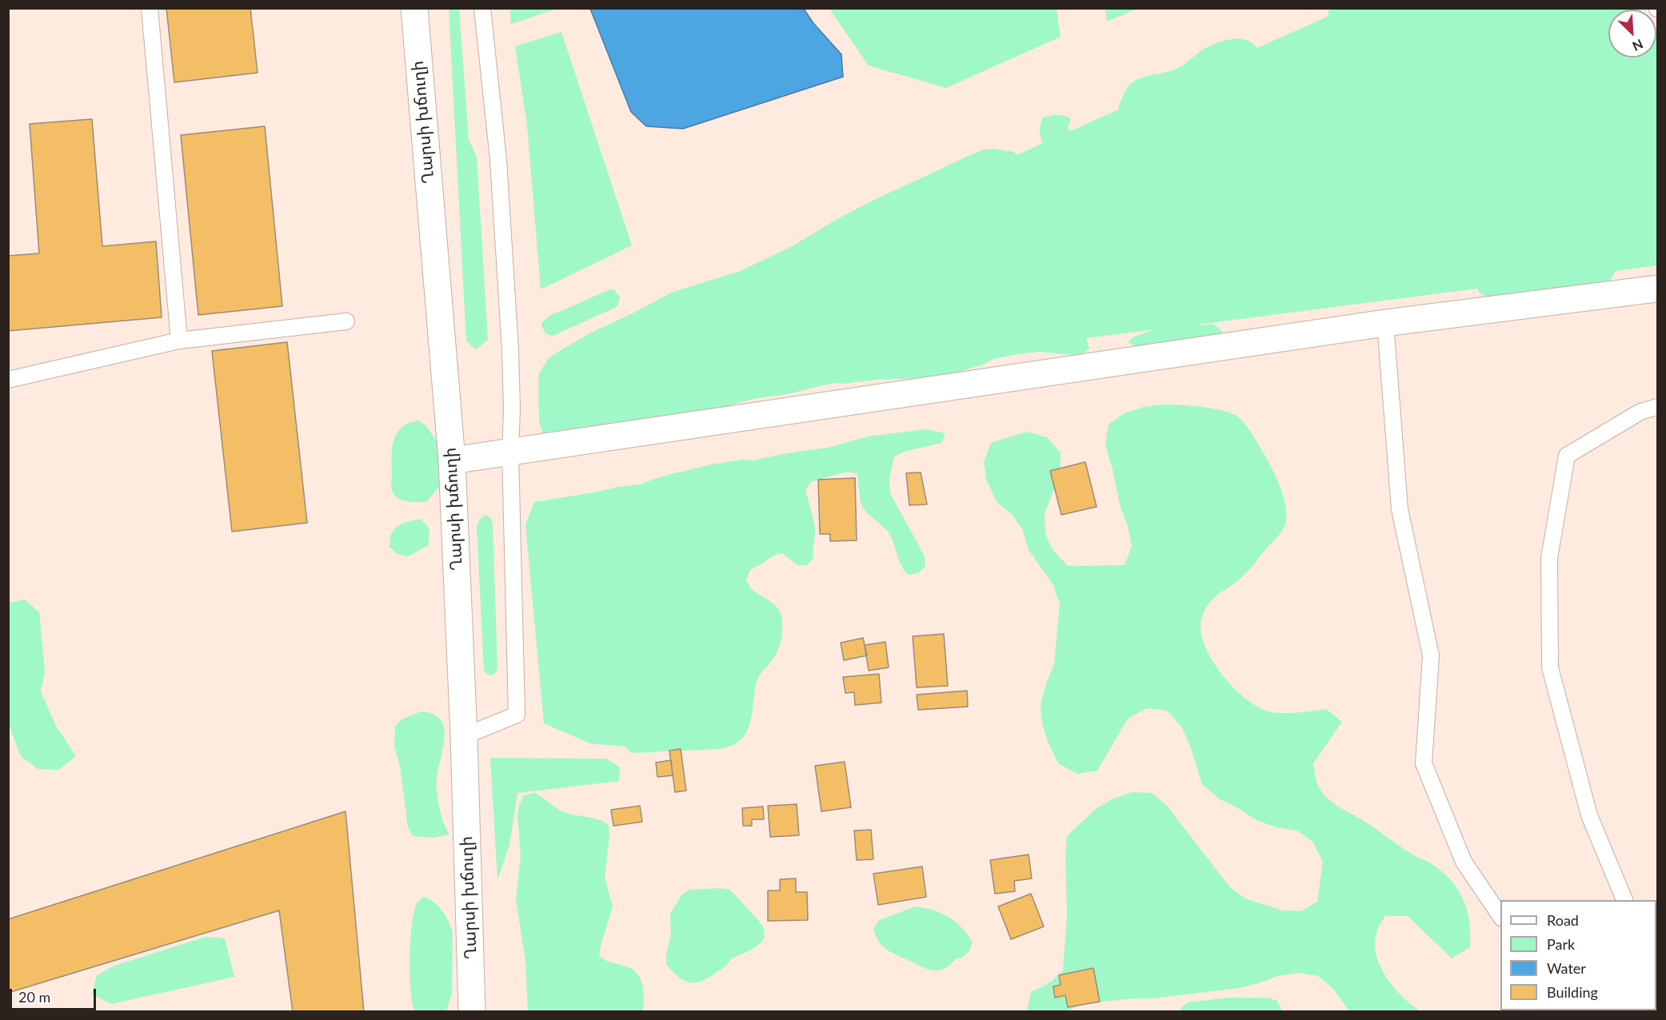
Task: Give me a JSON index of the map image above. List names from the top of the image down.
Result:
{
  "streets": {
    "street": ["Ղարսի խճուղի"]
  },
  "legend": [
    "Road",
    "Park",
    "Water",
    "Building"
  ],
  "scale_bar": "20 m",
  "north": "bottom right"
}
